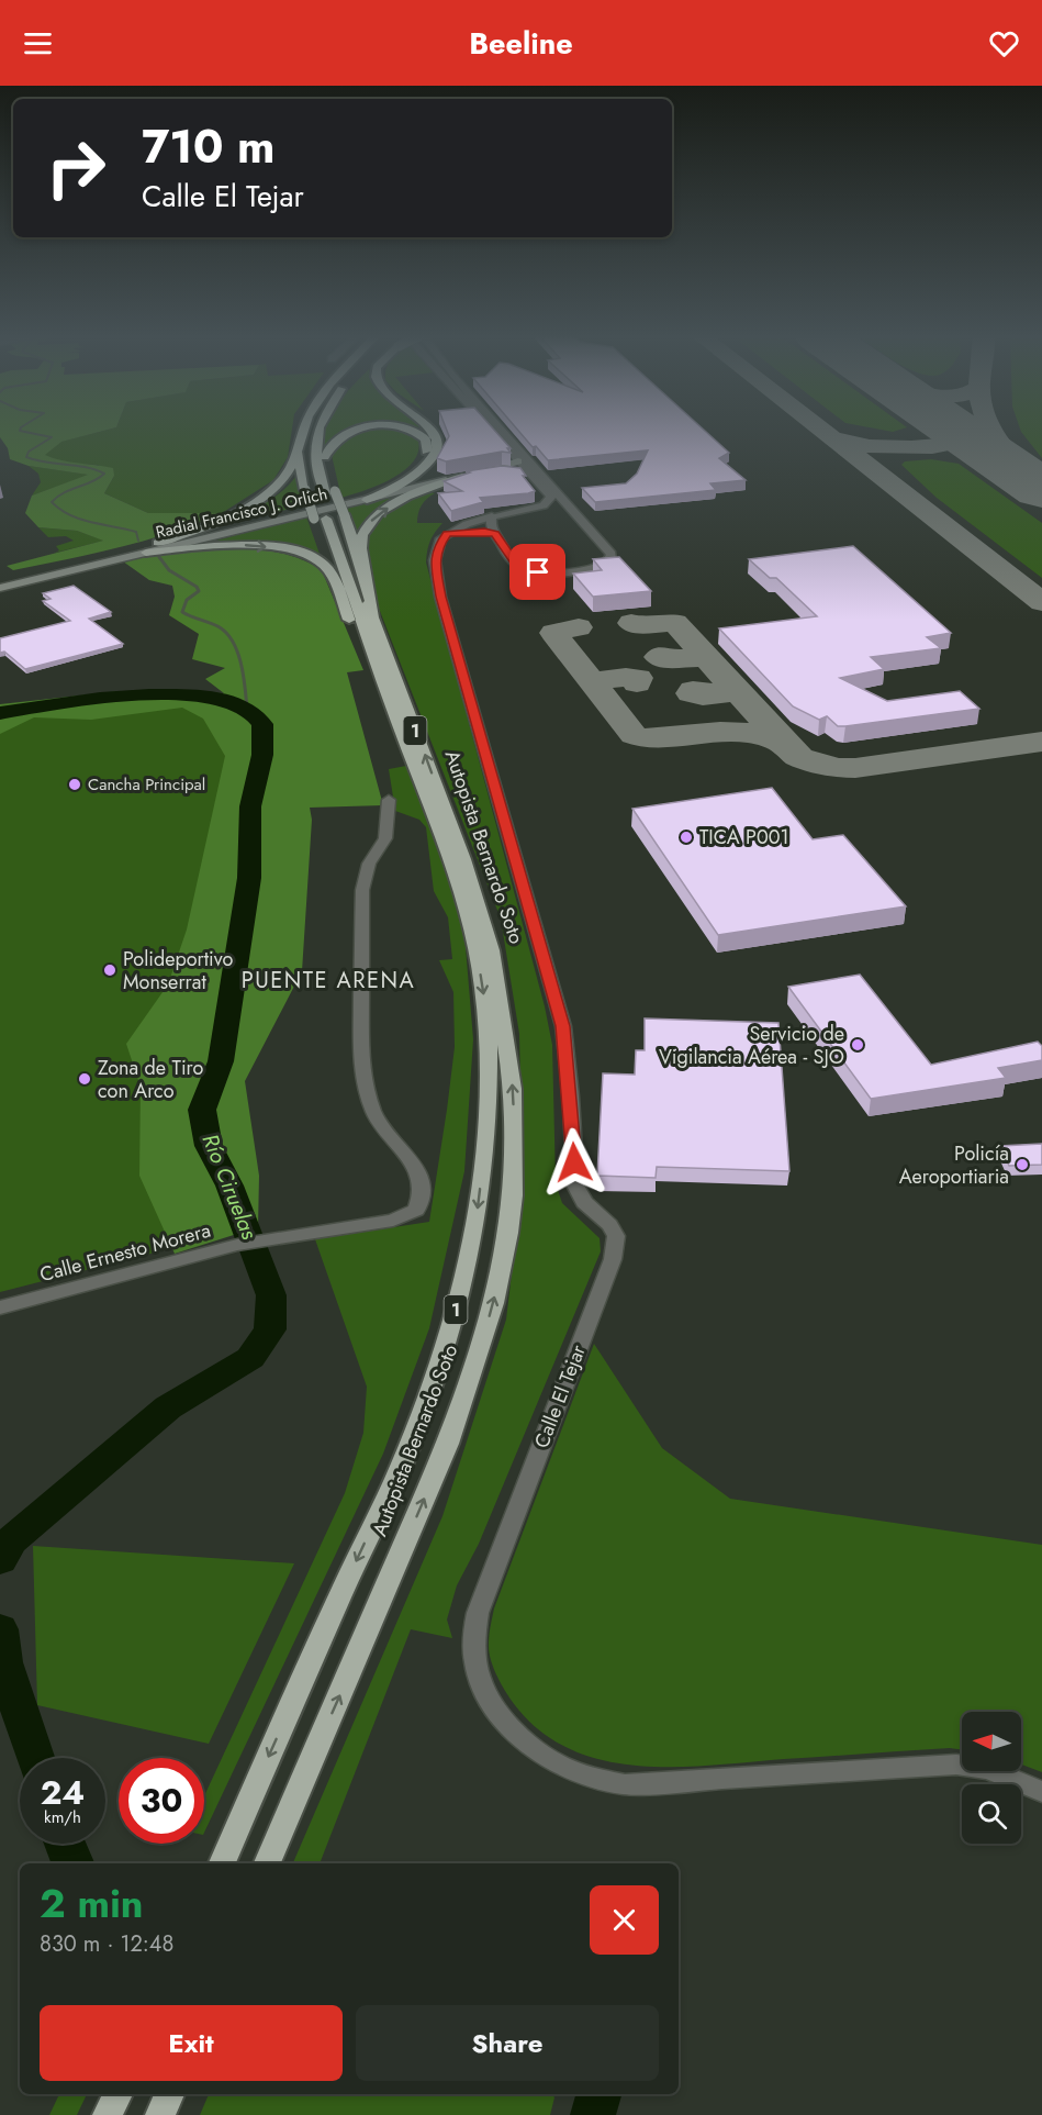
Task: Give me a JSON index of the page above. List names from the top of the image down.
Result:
{
  "streets": {
    "highway": ["1", "Autopista Bernardo Soto"],
    "main road": ["Radial Francisco J. Orlich"],
    "street": ["Calle Ernesto Morera", "Calle El Tejar"]
  },
  "crossings": [
    ["1", "Autopista Bernardo Soto"]
  ],
  "districts": ["PUENTE ARENA"],
  "water": ["Río Ciruelas"],
  "places": [
    "Cancha Principal",
    "TICA P001",
    "Polideportivo Monserrat",
    "Servicio de Vigilancia Aérea - SJO",
    "Zona de Tiro con Arco",
    "Policía Aeroportiaria"
  ],
  "north": "left",
  "page": {
    "header": "Beeline",
    "turn": ["710 m", "Calle El Tejar"],
    "speed": "24 km/h",
    "limit": "30",
    "heading": ["2 min", "830 m · 12:48"],
    "buttons": ["Exit", "Share"]
  }
}
